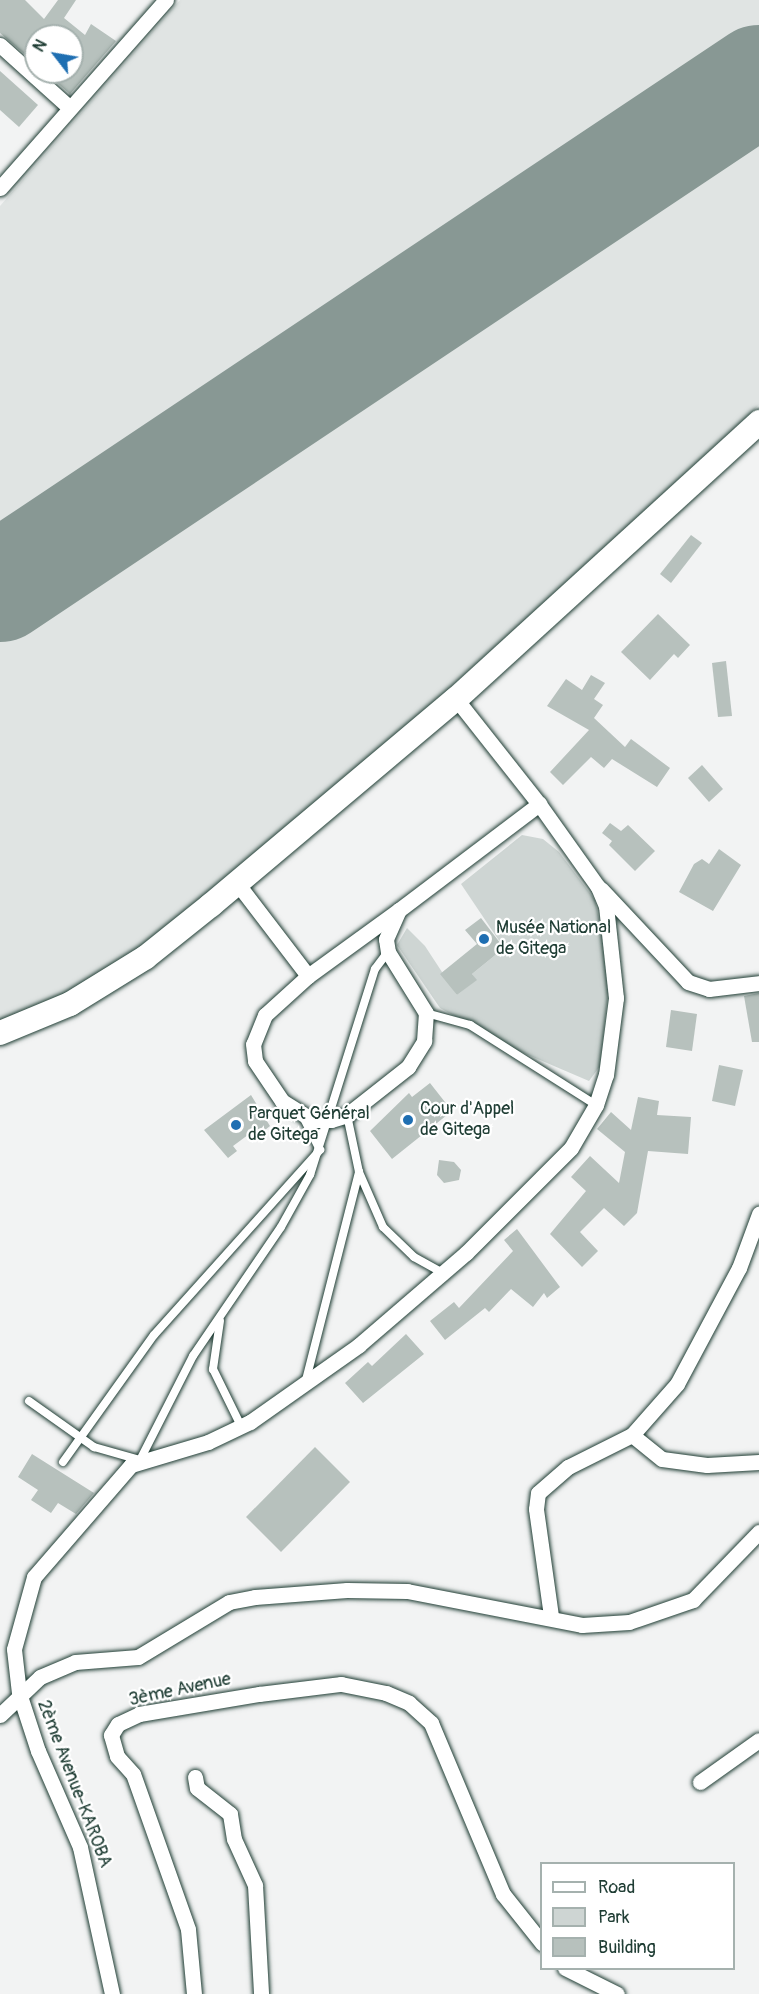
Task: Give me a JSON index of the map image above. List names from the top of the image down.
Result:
{
  "streets": {
    "street": ["3ème Avenue", "2ème Avenue-KAROBA"]
  },
  "places": ["Musée National de Gitega", "Cour d'Appel de Gitega", "Parquet Général de Gitega"],
  "legend": ["Road", "Park", "Building"],
  "north": "top left"
}
